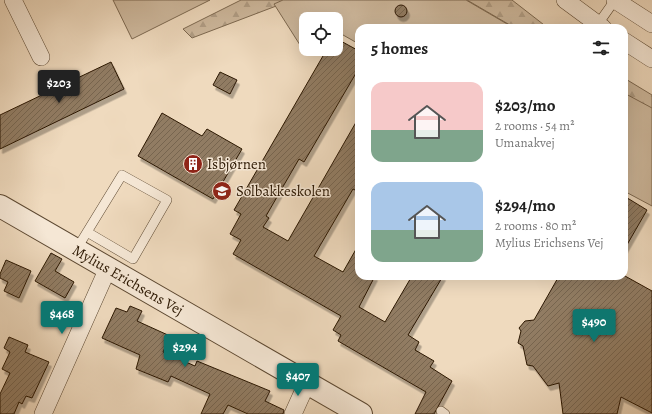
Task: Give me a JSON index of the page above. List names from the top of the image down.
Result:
{
  "streets": {
    "street": ["Mylius Erichsens Vej"]
  },
  "places": {
    "building": ["Isbjørnen"],
    "school or university": ["Solbakkeskolen"]
  },
  "page": {
    "heading": "5 homes",
    "price": [
      "$203",
      "$468",
      "$490",
      "$294",
      "$407"
    ],
    "list": [
      {
        "name": "$203/mo",
        "note": "2 rooms · 54 m² · Umanakvej"
      },
      {
        "name": "$294/mo",
        "note": "2 rooms · 80 m² · Mylius Erichsens Vej"
      }
    ]
  }
}
